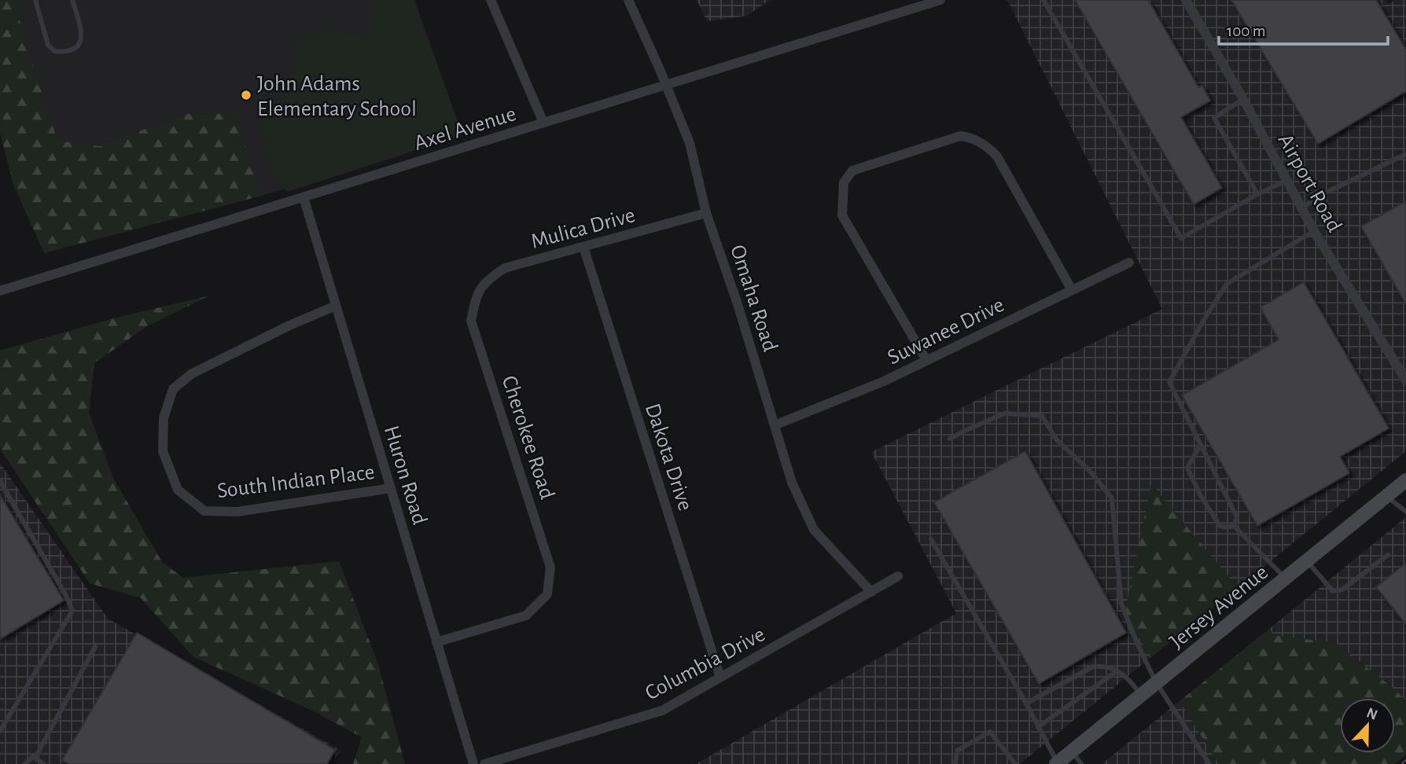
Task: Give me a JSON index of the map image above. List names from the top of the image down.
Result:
{
  "streets": {
    "main road": ["Jersey Avenue"],
    "street": [
      "Axel Avenue",
      "Airport Road",
      "Mulica Drive",
      "Omaha Road",
      "Suwanee Drive",
      "Cherokee Road",
      "Dakota Drive",
      "Huron Road",
      "South Indian Place",
      "Columbia Drive"
    ]
  },
  "crossings": [
    ["Axel Avenue", "Omaha Road"],
    ["Axel Avenue", "Huron Road"],
    ["Mulica Drive", "Omaha Road"],
    ["Mulica Drive", "Cherokee Road"],
    ["Mulica Drive", "Dakota Drive"],
    ["Omaha Road", "Suwanee Drive"],
    ["Omaha Road", "Columbia Drive"],
    ["Cherokee Road", "Huron Road"],
    ["Dakota Drive", "Columbia Drive"],
    ["Huron Road", "South Indian Place"]
  ],
  "places": ["John Adams Elementary School"],
  "scale_bar": "100 m",
  "north": "top"
}
